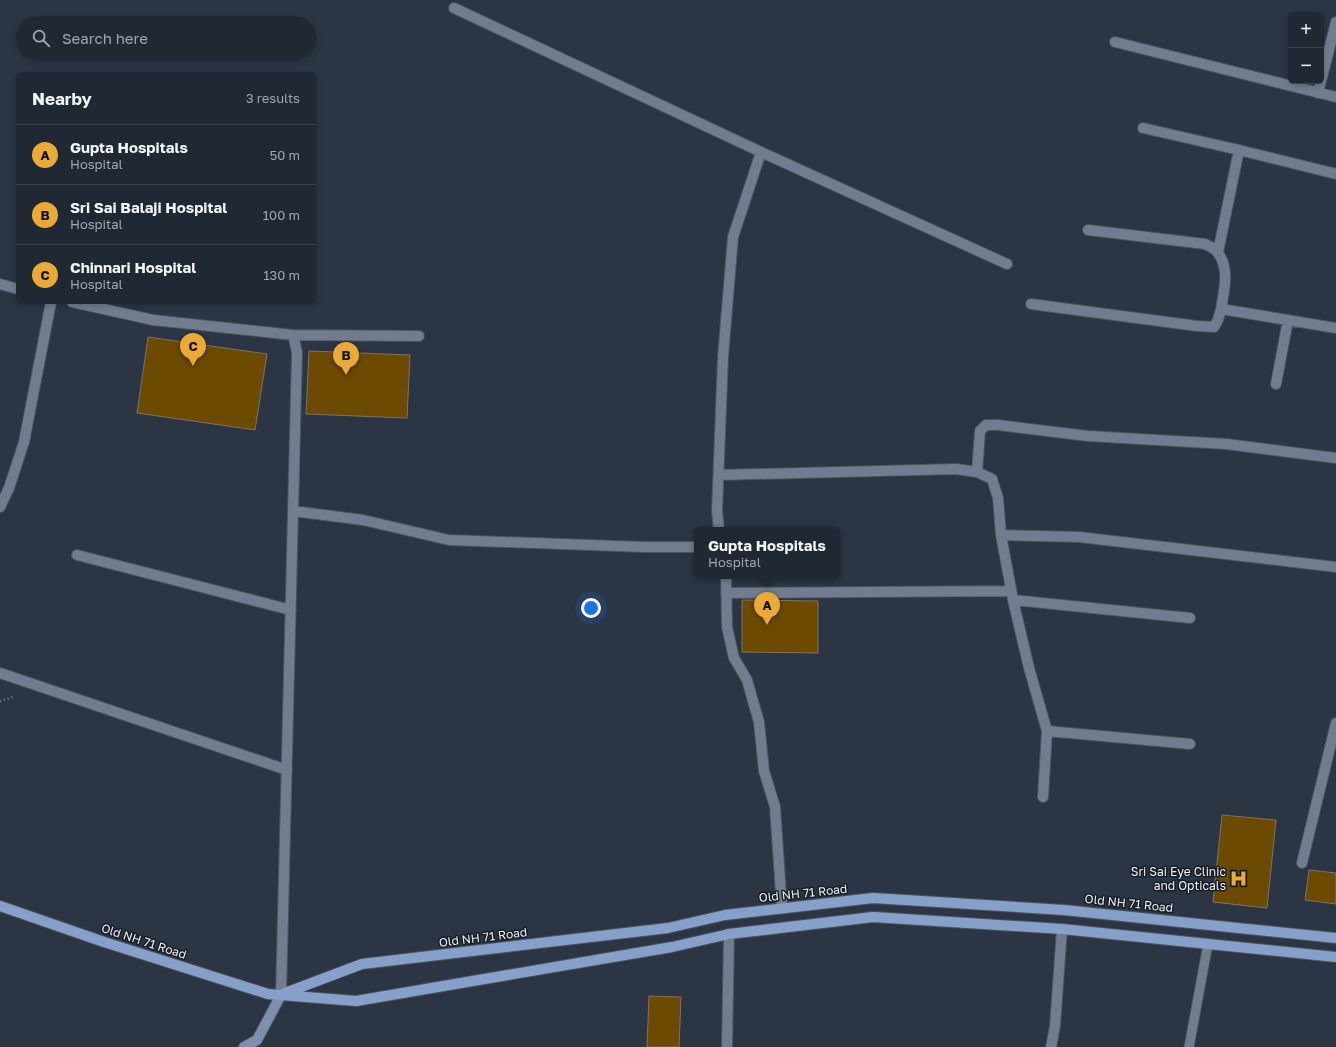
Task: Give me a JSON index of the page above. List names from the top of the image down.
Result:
{
  "streets": {
    "main road": ["Old NH 71 Road"]
  },
  "places": {
    "hospital": ["Sri Sai Eye Clinic and Opticals"]
  },
  "page": {
    "map_buttons": ["+", "−"],
    "search": "Search here",
    "heading": ["Nearby", "3 results"],
    "list": [
      {
        "mark": "A",
        "name": "Gupta Hospitals",
        "note": "Hospital",
        "value": "50 m"
      },
      {
        "mark": "B",
        "name": "Sri Sai Balaji Hospital",
        "note": "Hospital",
        "value": "100 m"
      },
      {
        "mark": "C",
        "name": "Chinnari Hospital",
        "note": "Hospital",
        "value": "130 m"
      }
    ],
    "pins": ["C", "B", "A"],
    "popup": ["Gupta Hospitals", "Hospital"]
  }
}
